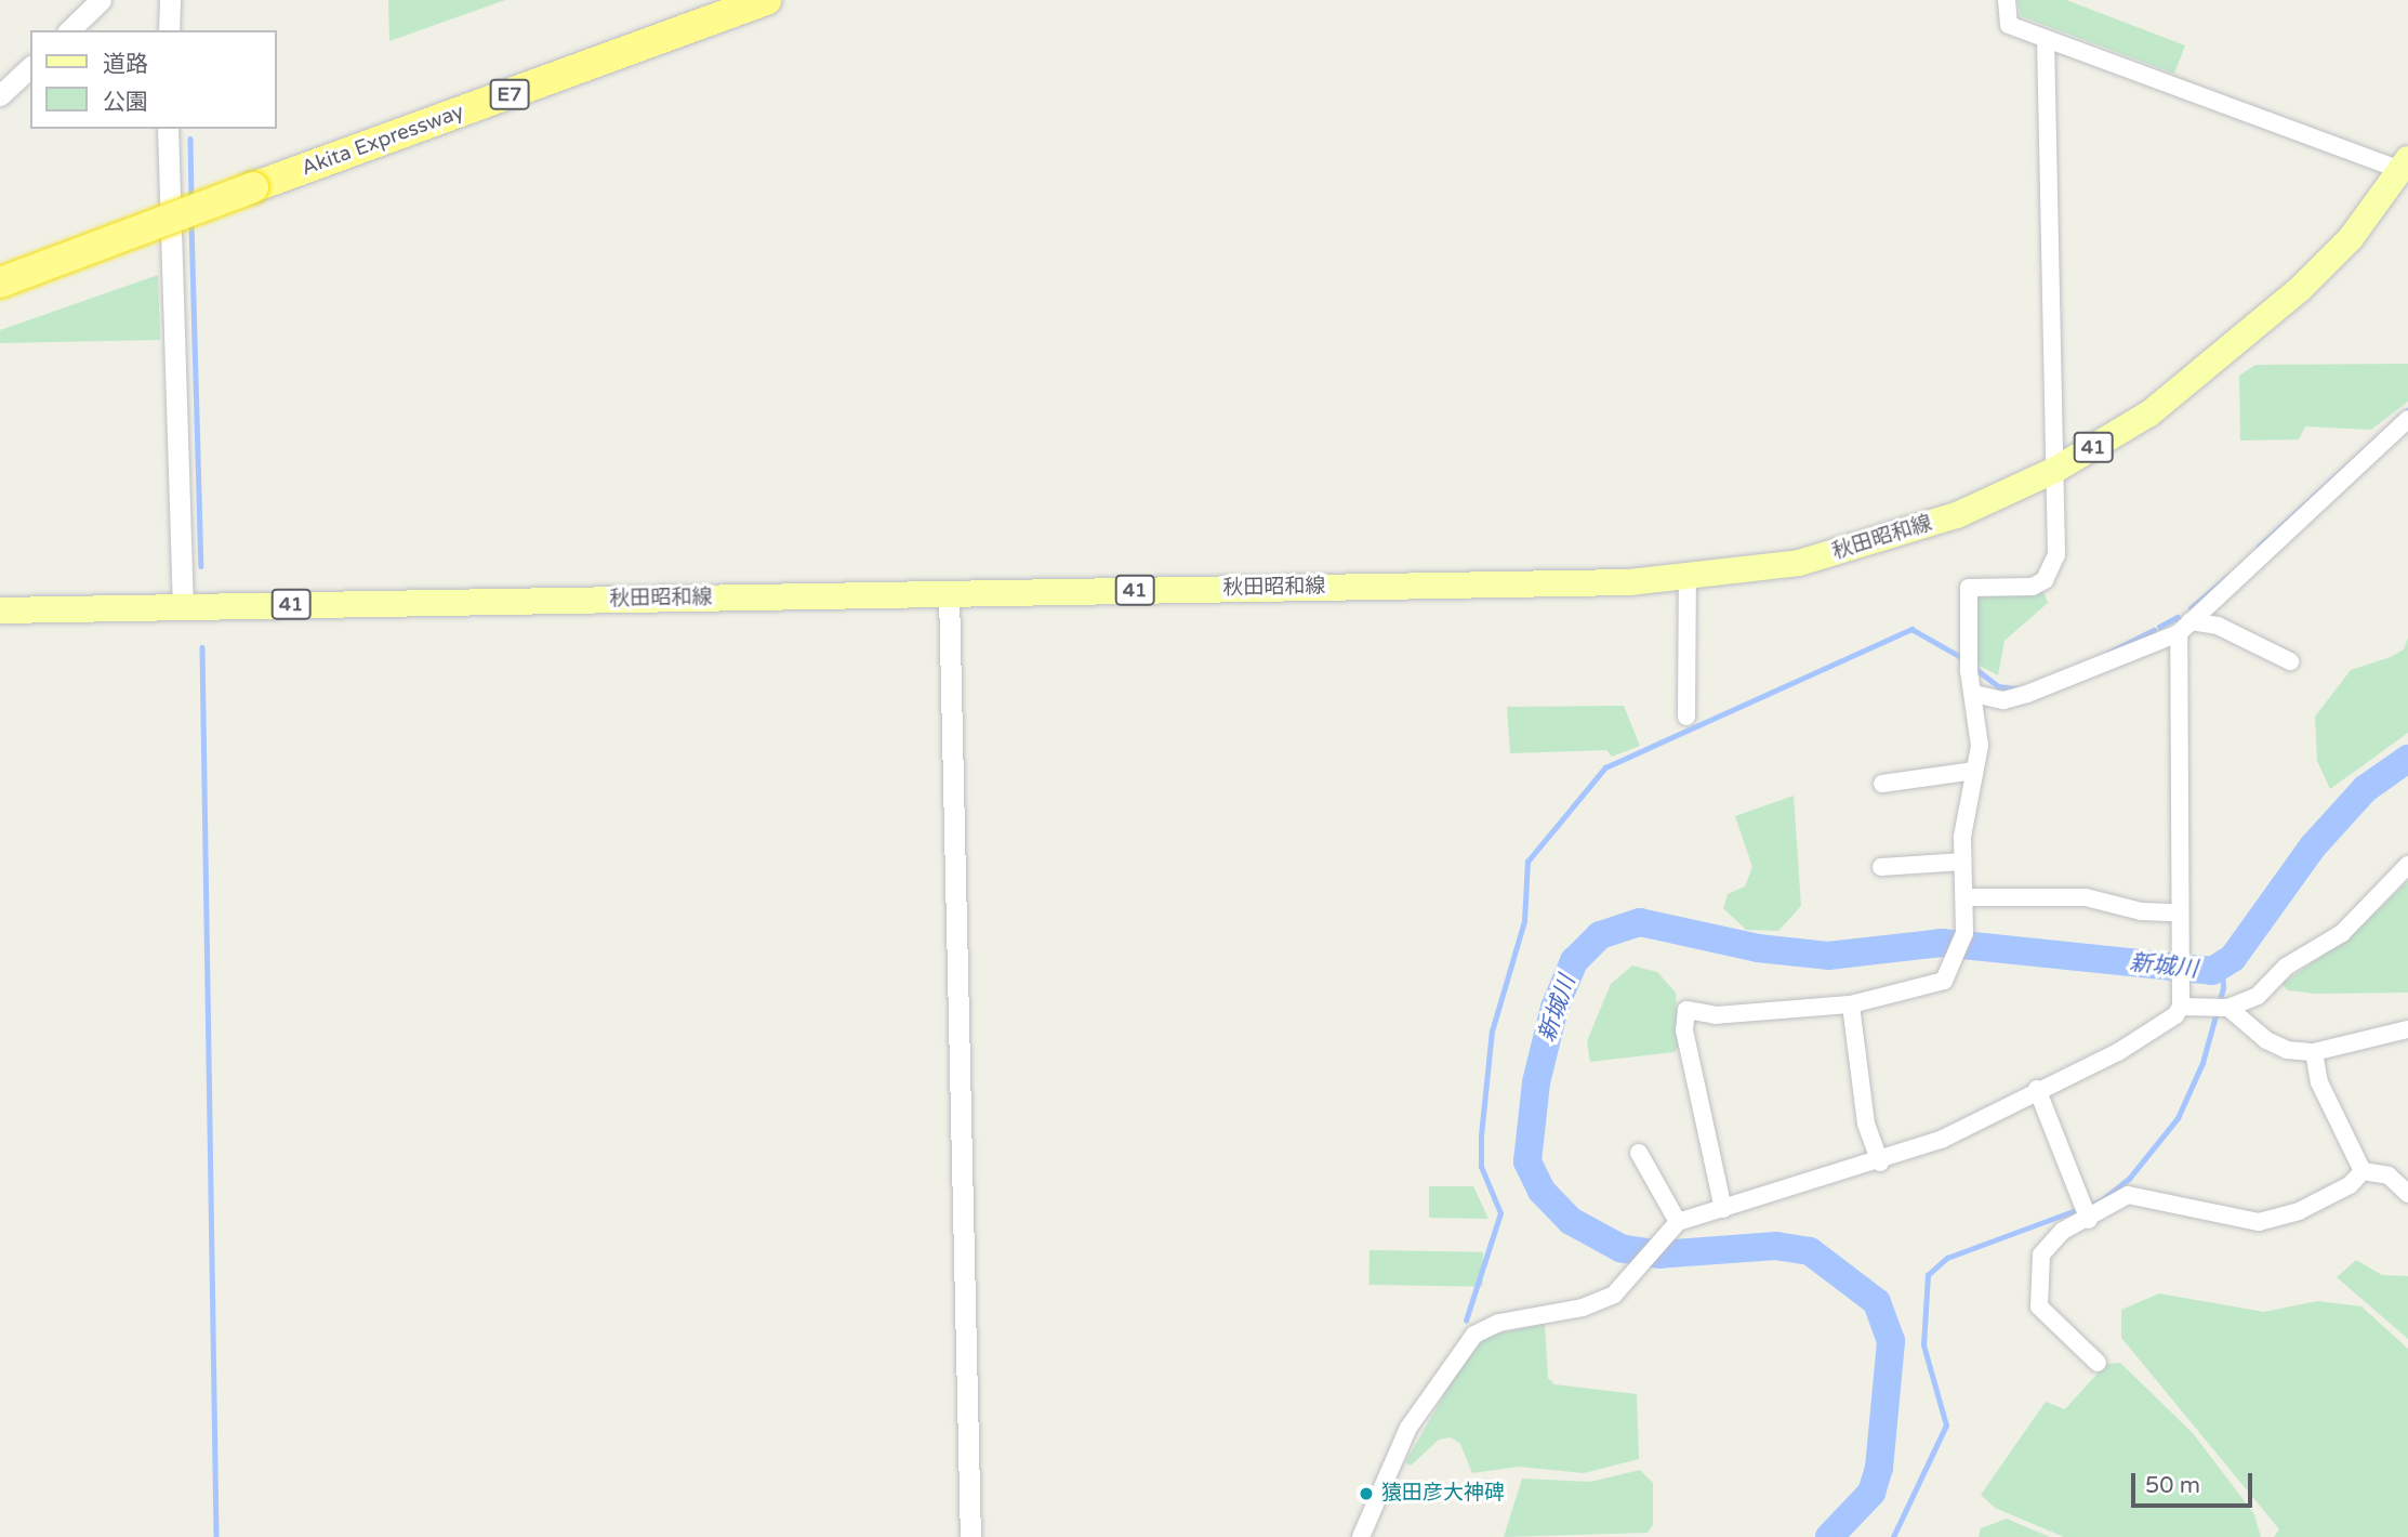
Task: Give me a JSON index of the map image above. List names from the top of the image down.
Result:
{
  "streets": {
    "highway": ["E7", "Akita Expressway"],
    "main road": ["41", "秋田昭和線"]
  },
  "water": ["新城川"],
  "places": ["猿田彦大神碑"],
  "legend": ["道路", "公園"],
  "scale_bar": "50 m"
}
